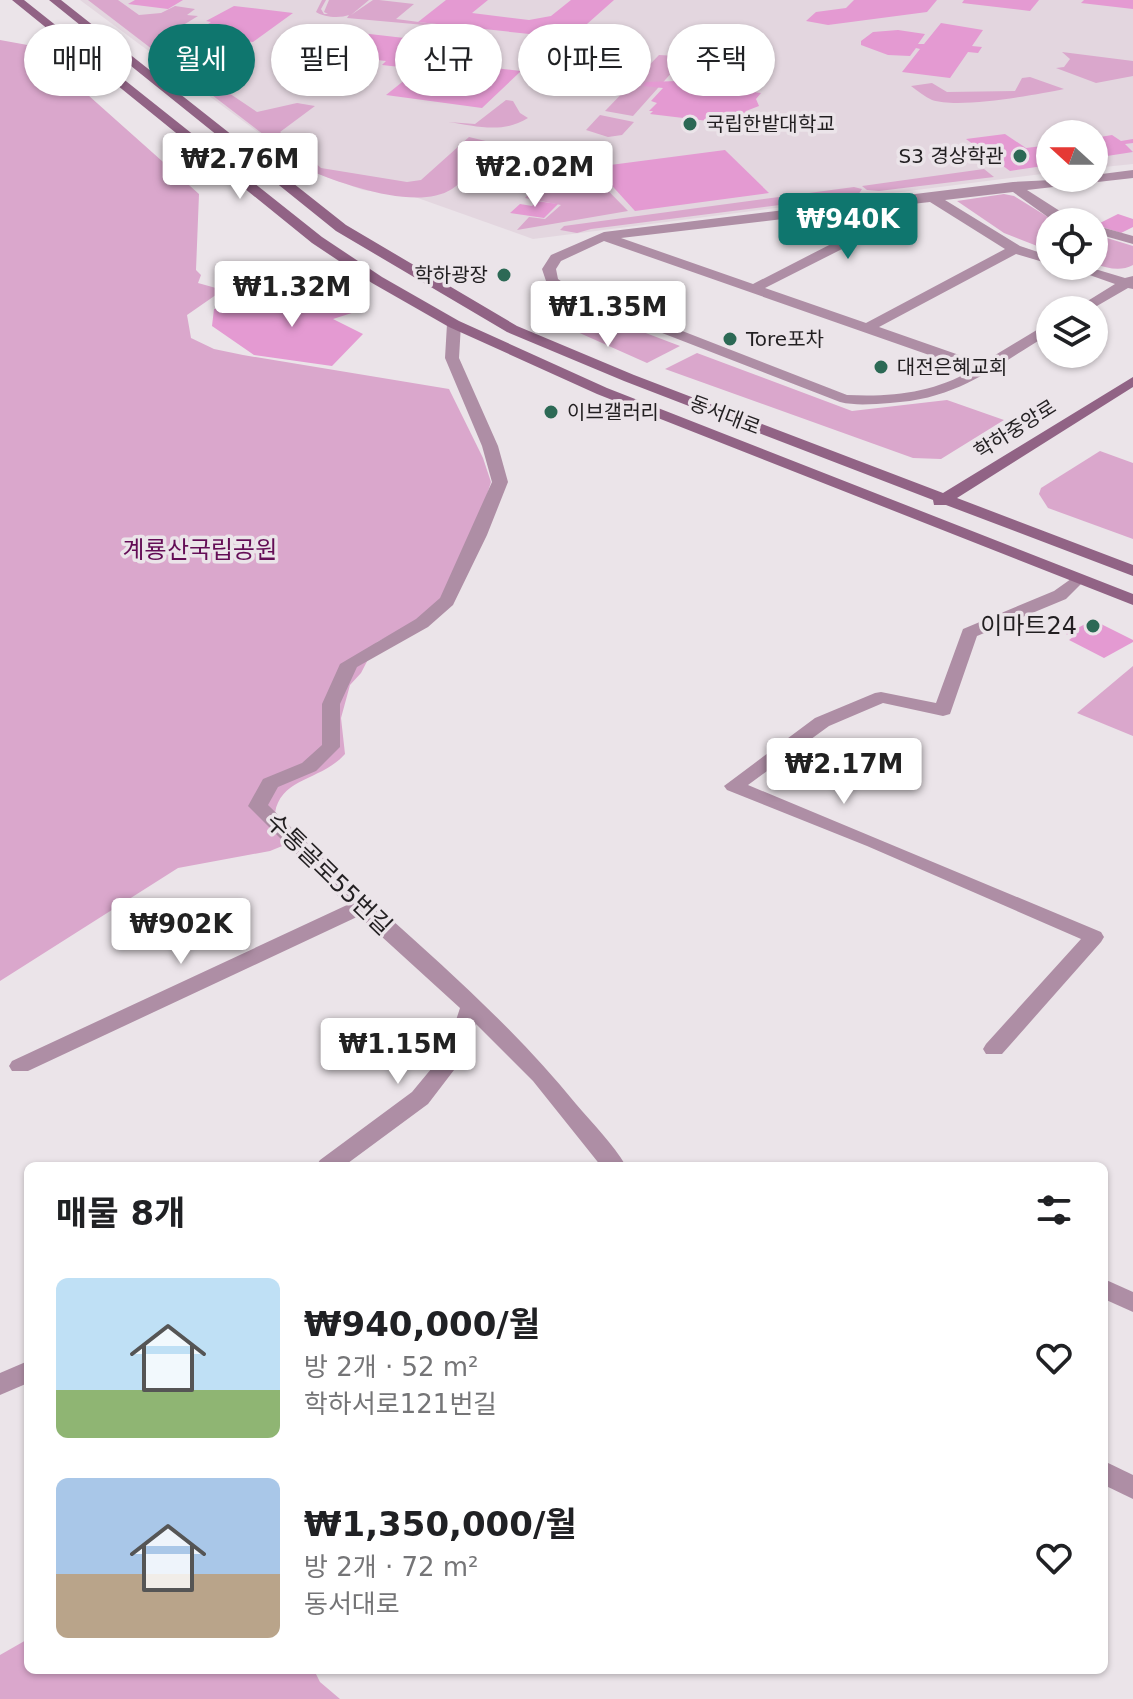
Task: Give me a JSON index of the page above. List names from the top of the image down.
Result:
{
  "streets": {
    "street": ["동서대로", "학하중앙로", "수통골로55번길"]
  },
  "crossings": [
    ["동서대로", "학하중앙로"],
    ["동서대로", "수통골로55번길"]
  ],
  "parks": ["계룡산국립공원"],
  "places": [
    "국립한밭대학교",
    "S3 경상학관",
    "학하광장",
    "Tore포차",
    "대전은혜교회",
    "이브갤러리",
    "이마트24"
  ],
  "north": "left",
  "page": {
    "chip": [
      "매매",
      "월세",
      "필터",
      "신규",
      "아파트",
      "주택"
    ],
    "price": [
      "₩2.76M",
      "₩2.02M",
      "₩940K",
      "₩1.32M",
      "₩1.35M",
      "₩2.17M",
      "₩902K",
      "₩1.15M"
    ],
    "heading": "매물 8개",
    "list": [
      {
        "name": "₩940,000/월",
        "note": "방 2개 · 52 m² · 학하서로121번길"
      },
      {
        "name": "₩1,350,000/월",
        "note": "방 2개 · 72 m² · 동서대로"
      }
    ]
  }
}
